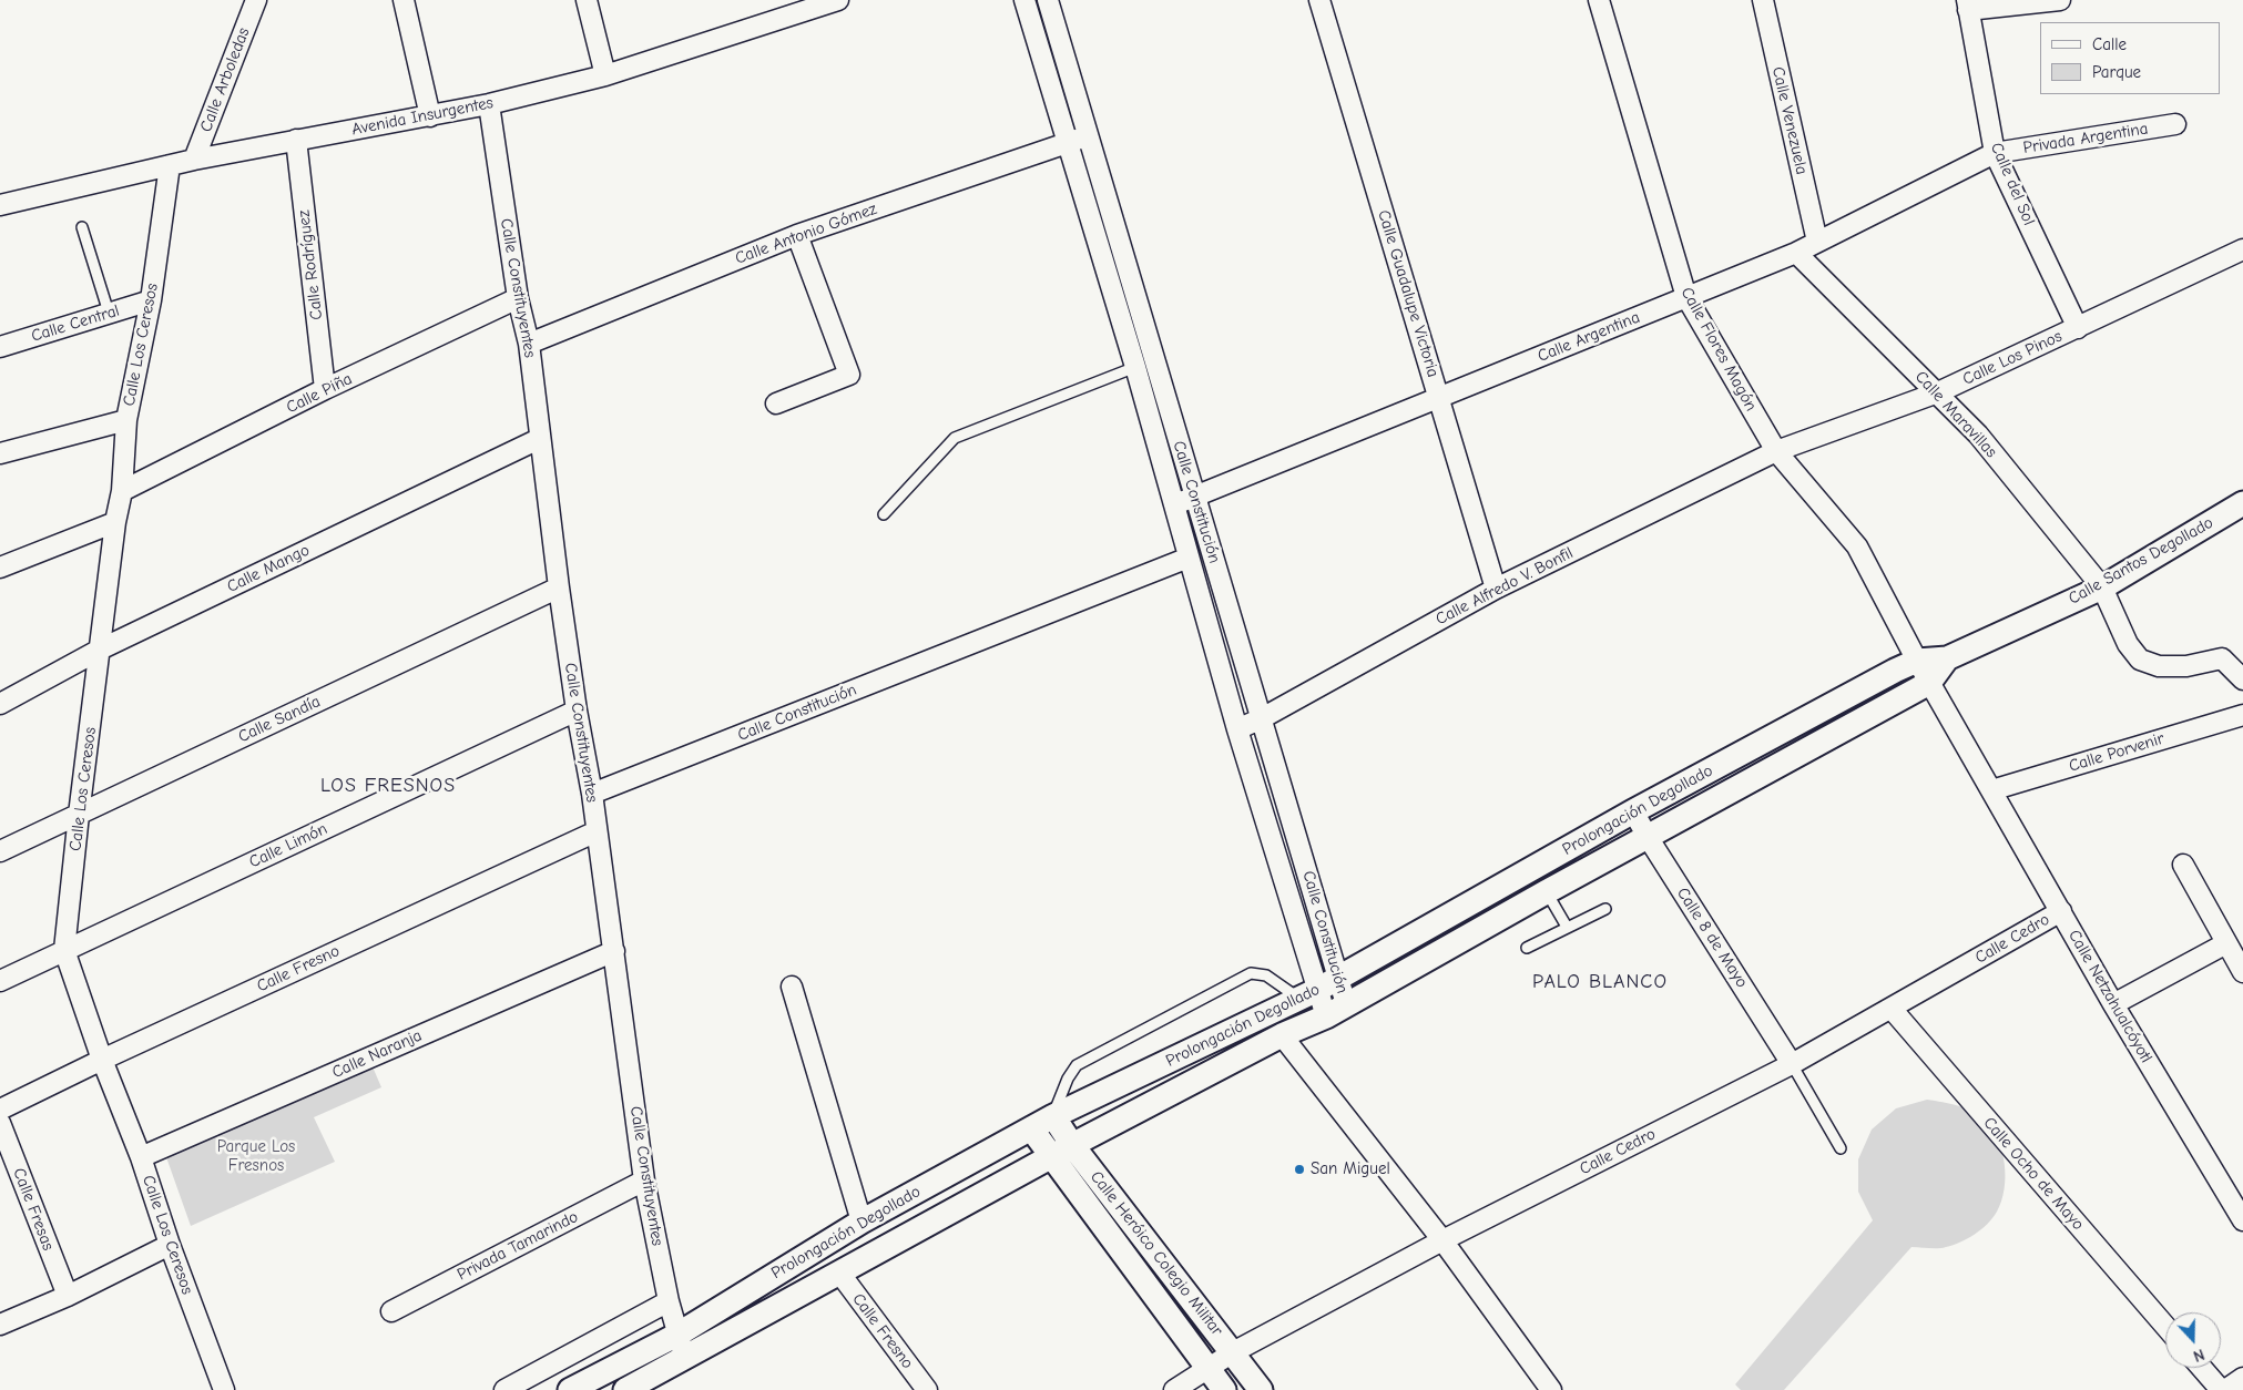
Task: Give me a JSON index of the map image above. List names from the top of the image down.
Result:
{
  "streets": {
    "street": [
      "Calle Arboledas",
      "Avenida Insurgentes",
      "Calle Venezuela",
      "Privada Argentina",
      "Calle del Sol",
      "Calle Antonio Gómez",
      "Calle Rodríguez",
      "Calle Constituyentes",
      "Calle Guadalupe Victoria",
      "Calle Central",
      "Calle Argentina",
      "Calle Los Ceresos",
      "Calle Flores Magón",
      "Calle Los Pinos",
      "Calle Piña",
      "Calle Maravillas",
      "Calle Constitución",
      "Calle Santos Degollado",
      "Calle Mango",
      "Calle Alfredo V. Bonfil",
      "Calle Sandía",
      "Calle Porvenir",
      "Prolongación Degollado",
      "Calle Limón",
      "Calle 8 de Mayo",
      "Calle Cedro",
      "Calle Fresno",
      "Calle Netzahualcóyotl",
      "Calle Naranja",
      "Calle Ocho de Mayo",
      "Calle Fresas",
      "Privada Tamarindo",
      "Calle Heróico Colegio Militar"
    ]
  },
  "crossings": [
    ["Calle Arboledas", "Avenida Insurgentes"],
    ["Avenida Insurgentes", "Calle Rodríguez"],
    ["Avenida Insurgentes", "Calle Constituyentes"],
    ["Avenida Insurgentes", "Calle Los Ceresos"],
    ["Calle Venezuela", "Calle Argentina"],
    ["Privada Argentina", "Calle del Sol"],
    ["Privada Argentina", "Calle Argentina"],
    ["Calle del Sol", "Calle Argentina"],
    ["Calle del Sol", "Calle Los Pinos"],
    ["Calle Antonio Gómez", "Calle Constituyentes"],
    ["Calle Antonio Gómez", "Calle Constitución"],
    ["Calle Rodríguez", "Calle Piña"],
    ["Calle Constituyentes", "Calle Piña"],
    ["Calle Constituyentes", "Calle Constitución"],
    ["Calle Constituyentes", "Calle Mango"],
    ["Calle Constituyentes", "Calle Sandía"],
    ["Calle Constituyentes", "Prolongación Degollado"],
    ["Calle Constituyentes", "Calle Limón"],
    ["Calle Constituyentes", "Calle Fresno"],
    ["Calle Constituyentes", "Calle Naranja"],
    ["Calle Constituyentes", "Privada Tamarindo"],
    ["Calle Guadalupe Victoria", "Calle Argentina"],
    ["Calle Guadalupe Victoria", "Calle Alfredo V. Bonfil"],
    ["Calle Central", "Calle Los Ceresos"],
    ["Calle Argentina", "Calle Flores Magón"],
    ["Calle Argentina", "Calle Maravillas"],
    ["Calle Argentina", "Calle Constitución"],
    ["Calle Los Ceresos", "Calle Piña"],
    ["Calle Los Ceresos", "Calle Mango"],
    ["Calle Los Ceresos", "Calle Sandía"],
    ["Calle Los Ceresos", "Calle Limón"],
    ["Calle Los Ceresos", "Calle Fresno"],
    ["Calle Los Ceresos", "Calle Naranja"],
    ["Calle Flores Magón", "Calle Los Pinos"],
    ["Calle Flores Magón", "Calle Santos Degollado"],
    ["Calle Flores Magón", "Calle Alfredo V. Bonfil"],
    ["Calle Flores Magón", "Prolongación Degollado"],
    ["Calle Flores Magón", "Calle Netzahualcóyotl"],
    ["Calle Los Pinos", "Calle Maravillas"],
    ["Calle Los Pinos", "Calle Alfredo V. Bonfil"],
    ["Calle Maravillas", "Calle Santos Degollado"],
    ["Calle Constitución", "Calle Alfredo V. Bonfil"],
    ["Calle Constitución", "Prolongación Degollado"],
    ["Calle Santos Degollado", "Prolongación Degollado"],
    ["Calle Santos Degollado", "Calle Netzahualcóyotl"],
    ["Calle Porvenir", "Calle Netzahualcóyotl"],
    ["Prolongación Degollado", "Calle 8 de Mayo"],
    ["Prolongación Degollado", "Calle Fresno"],
    ["Prolongación Degollado", "Calle Netzahualcóyotl"],
    ["Prolongación Degollado", "Calle Heróico Colegio Militar"],
    ["Calle 8 de Mayo", "Calle Cedro"],
    ["Calle Cedro", "Calle Netzahualcóyotl"],
    ["Calle Cedro", "Calle Ocho de Mayo"],
    ["Calle Cedro", "Calle Heróico Colegio Militar"]
  ],
  "districts": ["LOS FRESNOS", "PALO BLANCO"],
  "parks": ["Parque Los Fresnos"],
  "places": ["San Miguel"],
  "legend": ["Calle", "Parque"],
  "north": "bottom"
}
